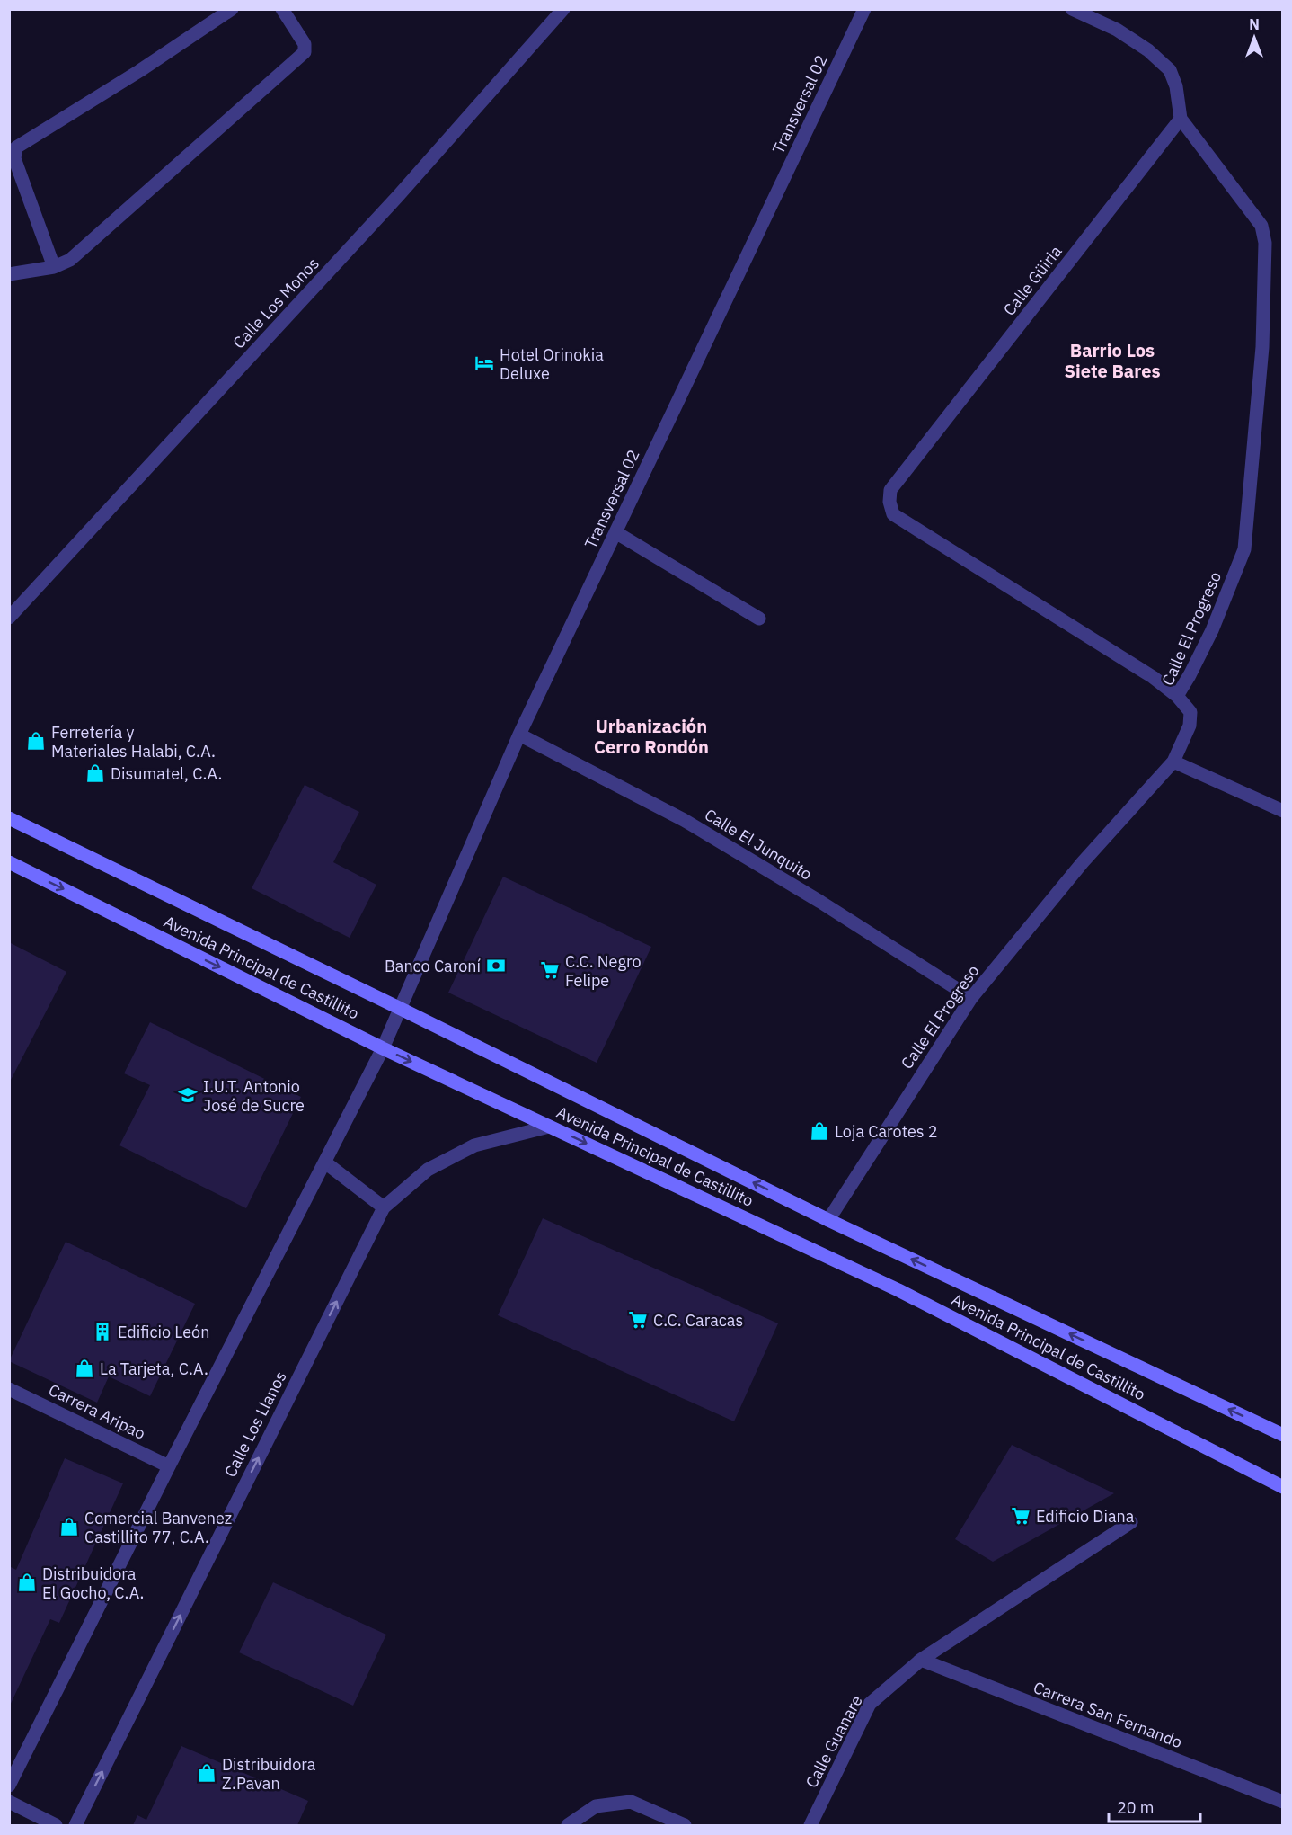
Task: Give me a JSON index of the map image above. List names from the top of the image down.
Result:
{
  "streets": {
    "main road": ["Avenida Principal de Castillito"],
    "street": [
      "Transversal 02",
      "Calle Güiria",
      "Calle Los Monos",
      "Calle El Progreso",
      "Calle El Junquito",
      "Carrera Aripao",
      "Calle Los Llanos",
      "Carrera San Fernando",
      "Calle Guanare"
    ]
  },
  "crossings": [
    ["Transversal 02", "Calle El Junquito"],
    ["Transversal 02", "Avenida Principal de Castillito"],
    ["Calle Güiria", "Calle El Progreso"],
    ["Calle El Progreso", "Calle El Junquito"],
    ["Calle El Progreso", "Avenida Principal de Castillito"],
    ["Avenida Principal de Castillito", "Calle Los Llanos"],
    ["Carrera San Fernando", "Calle Guanare"]
  ],
  "districts": ["Barrio Los Siete Bares", "Urbanización Cerro Rondón"],
  "places": {
    "hotel": ["Hotel Orinokia Deluxe"],
    "shop": [
      "Ferretería y Materiales Halabi, C.A.",
      "Disumatel, C.A.",
      "Loja Carotes 2",
      "La Tarjeta, C.A.",
      "Comercial Banvenez Castillito 77, C.A.",
      "Distribuidora El Gocho, C.A.",
      "Distribuidora Z.Pavan"
    ],
    "bank": ["Banco Caroní"],
    "supermarket": ["C.C. Negro Felipe", "C.C. Caracas", "Edificio Diana"],
    "school or university": ["I.U.T. Antonio José de Sucre"],
    "building": ["Edificio León"]
  },
  "scale_bar": "20 m",
  "north": "top"
}
